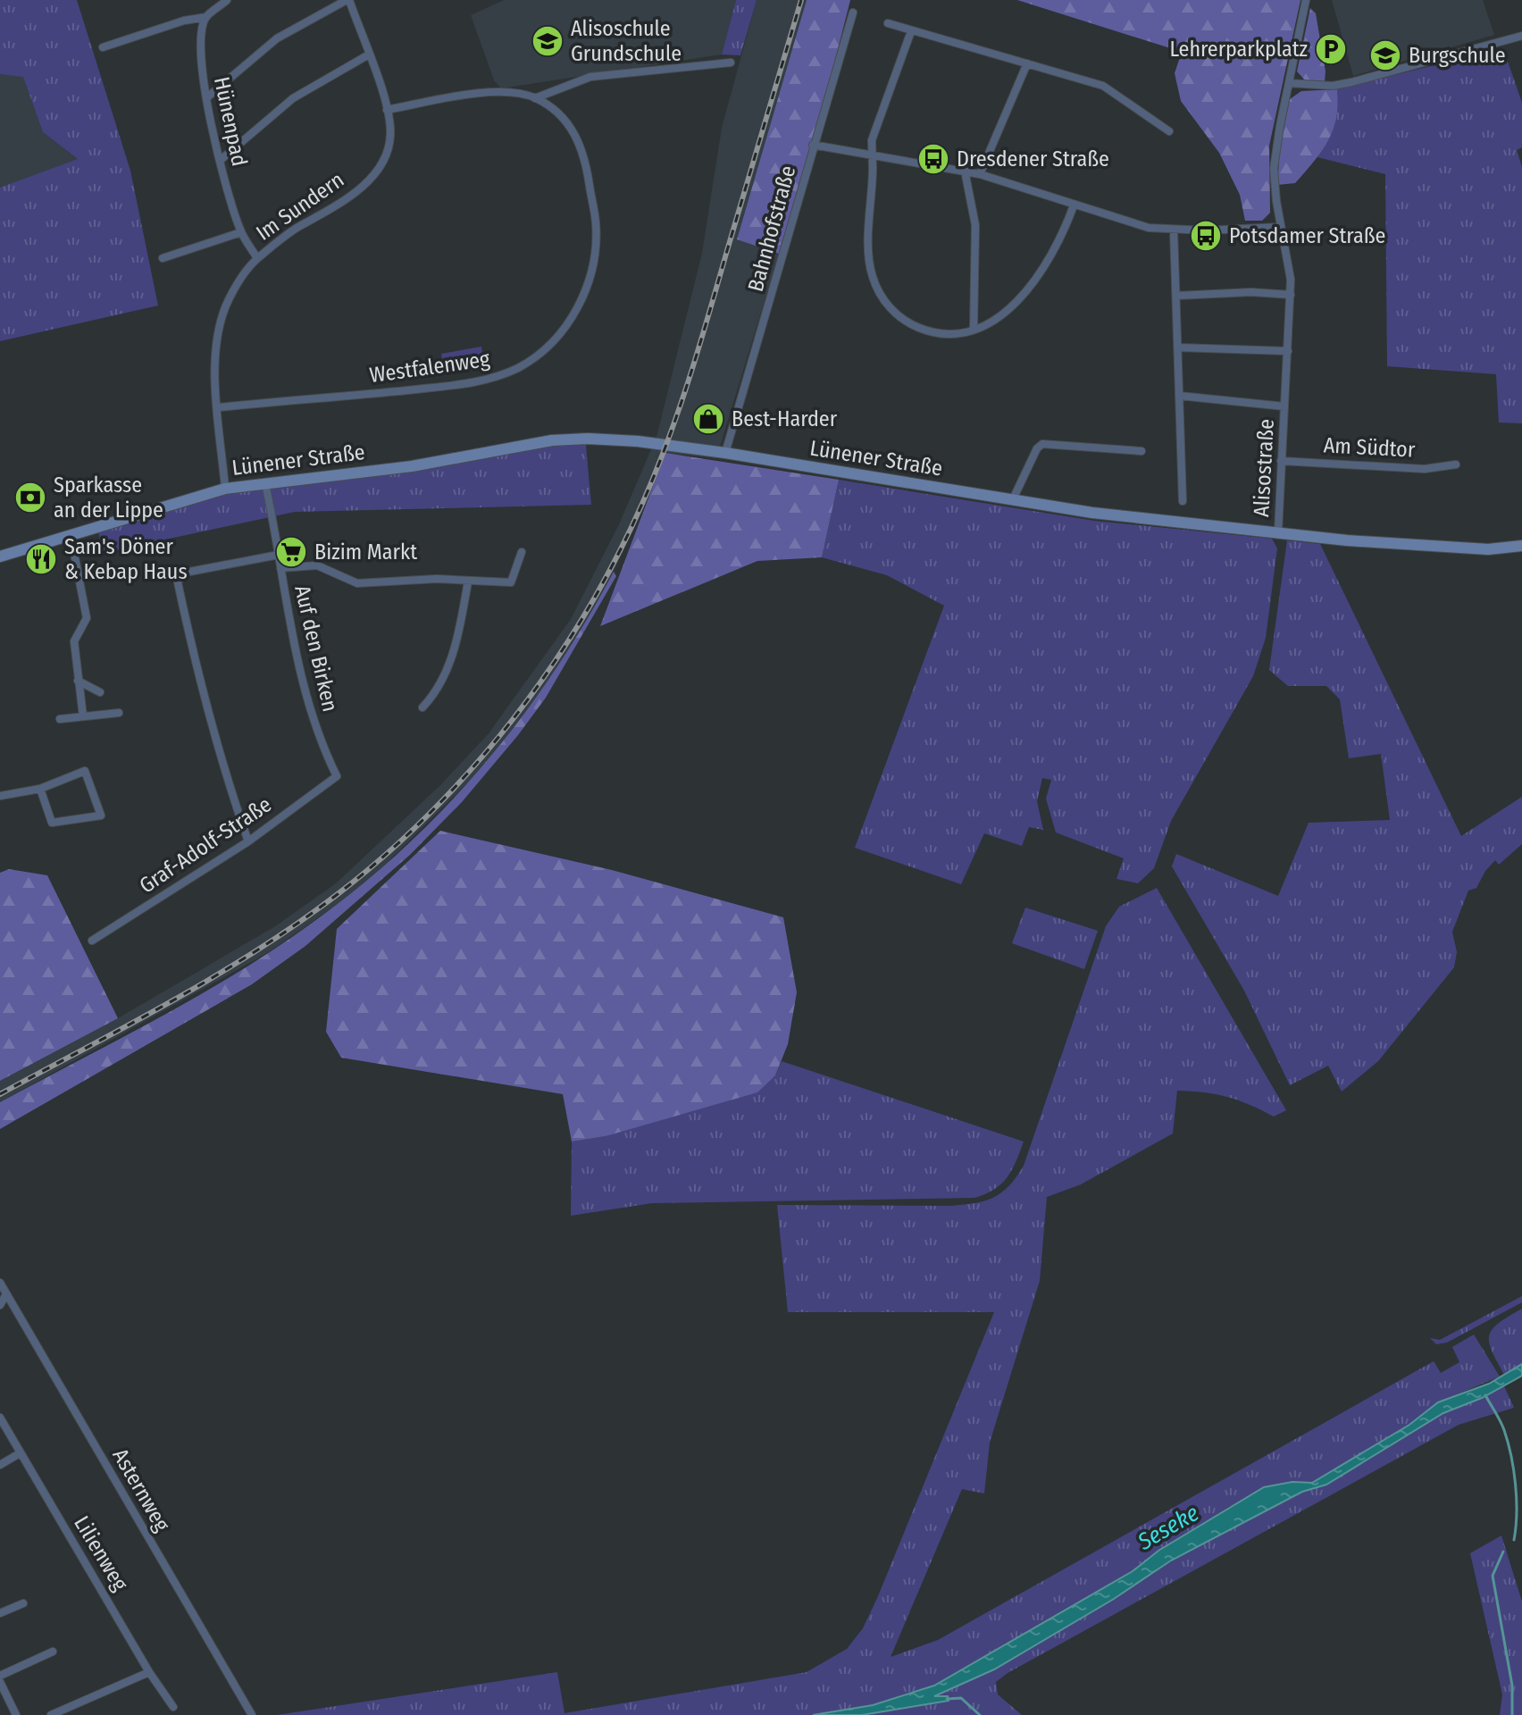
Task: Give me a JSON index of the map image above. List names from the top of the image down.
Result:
{
  "streets": {
    "main road": ["Lünener Straße"],
    "street": [
      "Hünenpad",
      "Im Sundern",
      "Bahnhofstraße",
      "Westfalenweg",
      "Am Südtor",
      "Alisostraße",
      "Auf den Birken",
      "Graf-Adolf-Straße",
      "Asternweg",
      "Lilienweg"
    ]
  },
  "crossings": [
    ["Hünenpad", "Im Sundern"],
    ["Im Sundern", "Westfalenweg"],
    ["Im Sundern", "Lünener Straße"],
    ["Bahnhofstraße", "Lünener Straße"],
    ["Am Südtor", "Alisostraße"],
    ["Lünener Straße", "Alisostraße"],
    ["Lünener Straße", "Auf den Birken"],
    ["Auf den Birken", "Graf-Adolf-Straße"]
  ],
  "water": ["Seseke"],
  "places": {
    "school or university": ["Alisoschule Grundschule", "Burgschule"],
    "parking": ["Lehrerparkplatz"],
    "bus stop": ["Dresdener Straße", "Potsdamer Straße"],
    "shop": ["Best-Harder"],
    "bank": ["Sparkasse an der Lippe"],
    "supermarket": ["Bizim Markt"],
    "restaurant": ["Sam's Döner & Kebap Haus"]
  }
}
